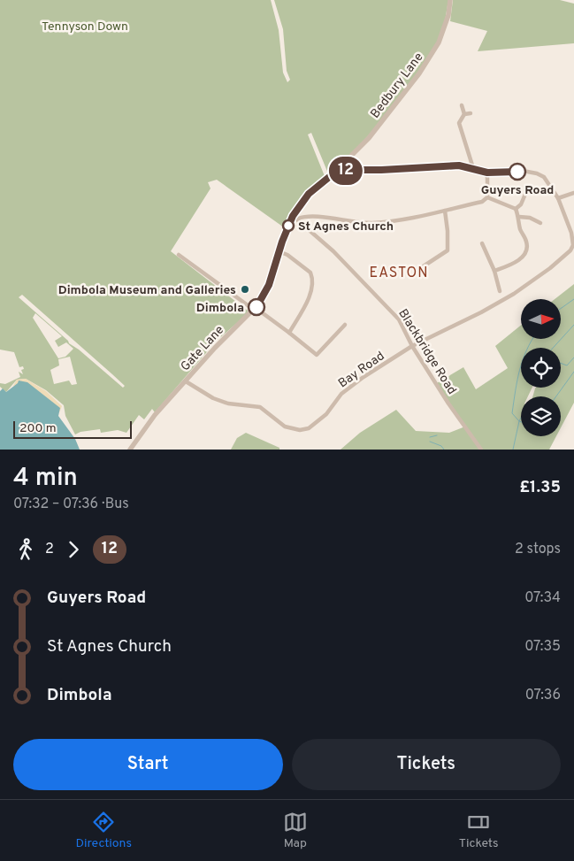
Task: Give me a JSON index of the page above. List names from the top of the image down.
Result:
{
  "streets": {
    "street": [
      "Bedbury Lane",
      "Gate Lane",
      "Blackbridge Road",
      "Bay Road"
    ]
  },
  "crossings": [
    ["Bedbury Lane", "Gate Lane"],
    ["Gate Lane", "Blackbridge Road"],
    ["Gate Lane", "Bay Road"],
    ["Blackbridge Road", "Bay Road"]
  ],
  "districts": ["EASTON"],
  "parks": ["Tennyson Down"],
  "places": [
    "Guyers Road",
    "St Agnes Church",
    "Dimbola Museum and Galleries",
    "Dimbola"
  ],
  "lines": ["bus line 12"],
  "scale_bar": "200 m",
  "north": "right",
  "page": {
    "on_map": "12",
    "scale": "200 m",
    "heading": ["4 min", "07:32 – 07:36 · Bus", "£1.35"],
    "legs": ["2", "12", "2 stops"],
    "list": [
      {
        "name": "Guyers Road",
        "value": "07:34"
      },
      {
        "name": "St Agnes Church",
        "value": "07:35"
      },
      {
        "name": "Dimbola",
        "value": "07:36"
      }
    ],
    "buttons": ["Start", "Tickets"],
    "tabs": ["Directions", "Map", "Tickets"]
  }
}
